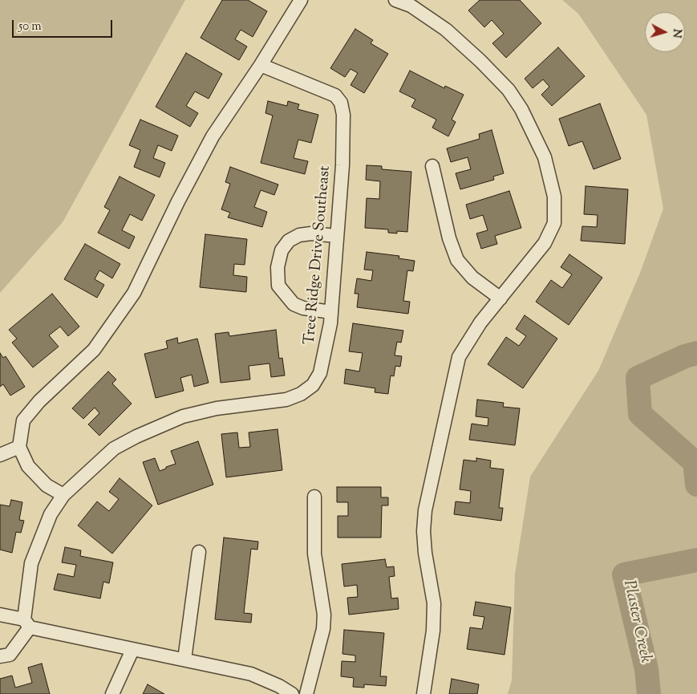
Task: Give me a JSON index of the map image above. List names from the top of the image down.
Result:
{
  "streets": {
    "street": ["Tree Ridge Drive Southeast"]
  },
  "water": ["Plaster Creek"],
  "scale_bar": "50 m",
  "north": "right"
}
